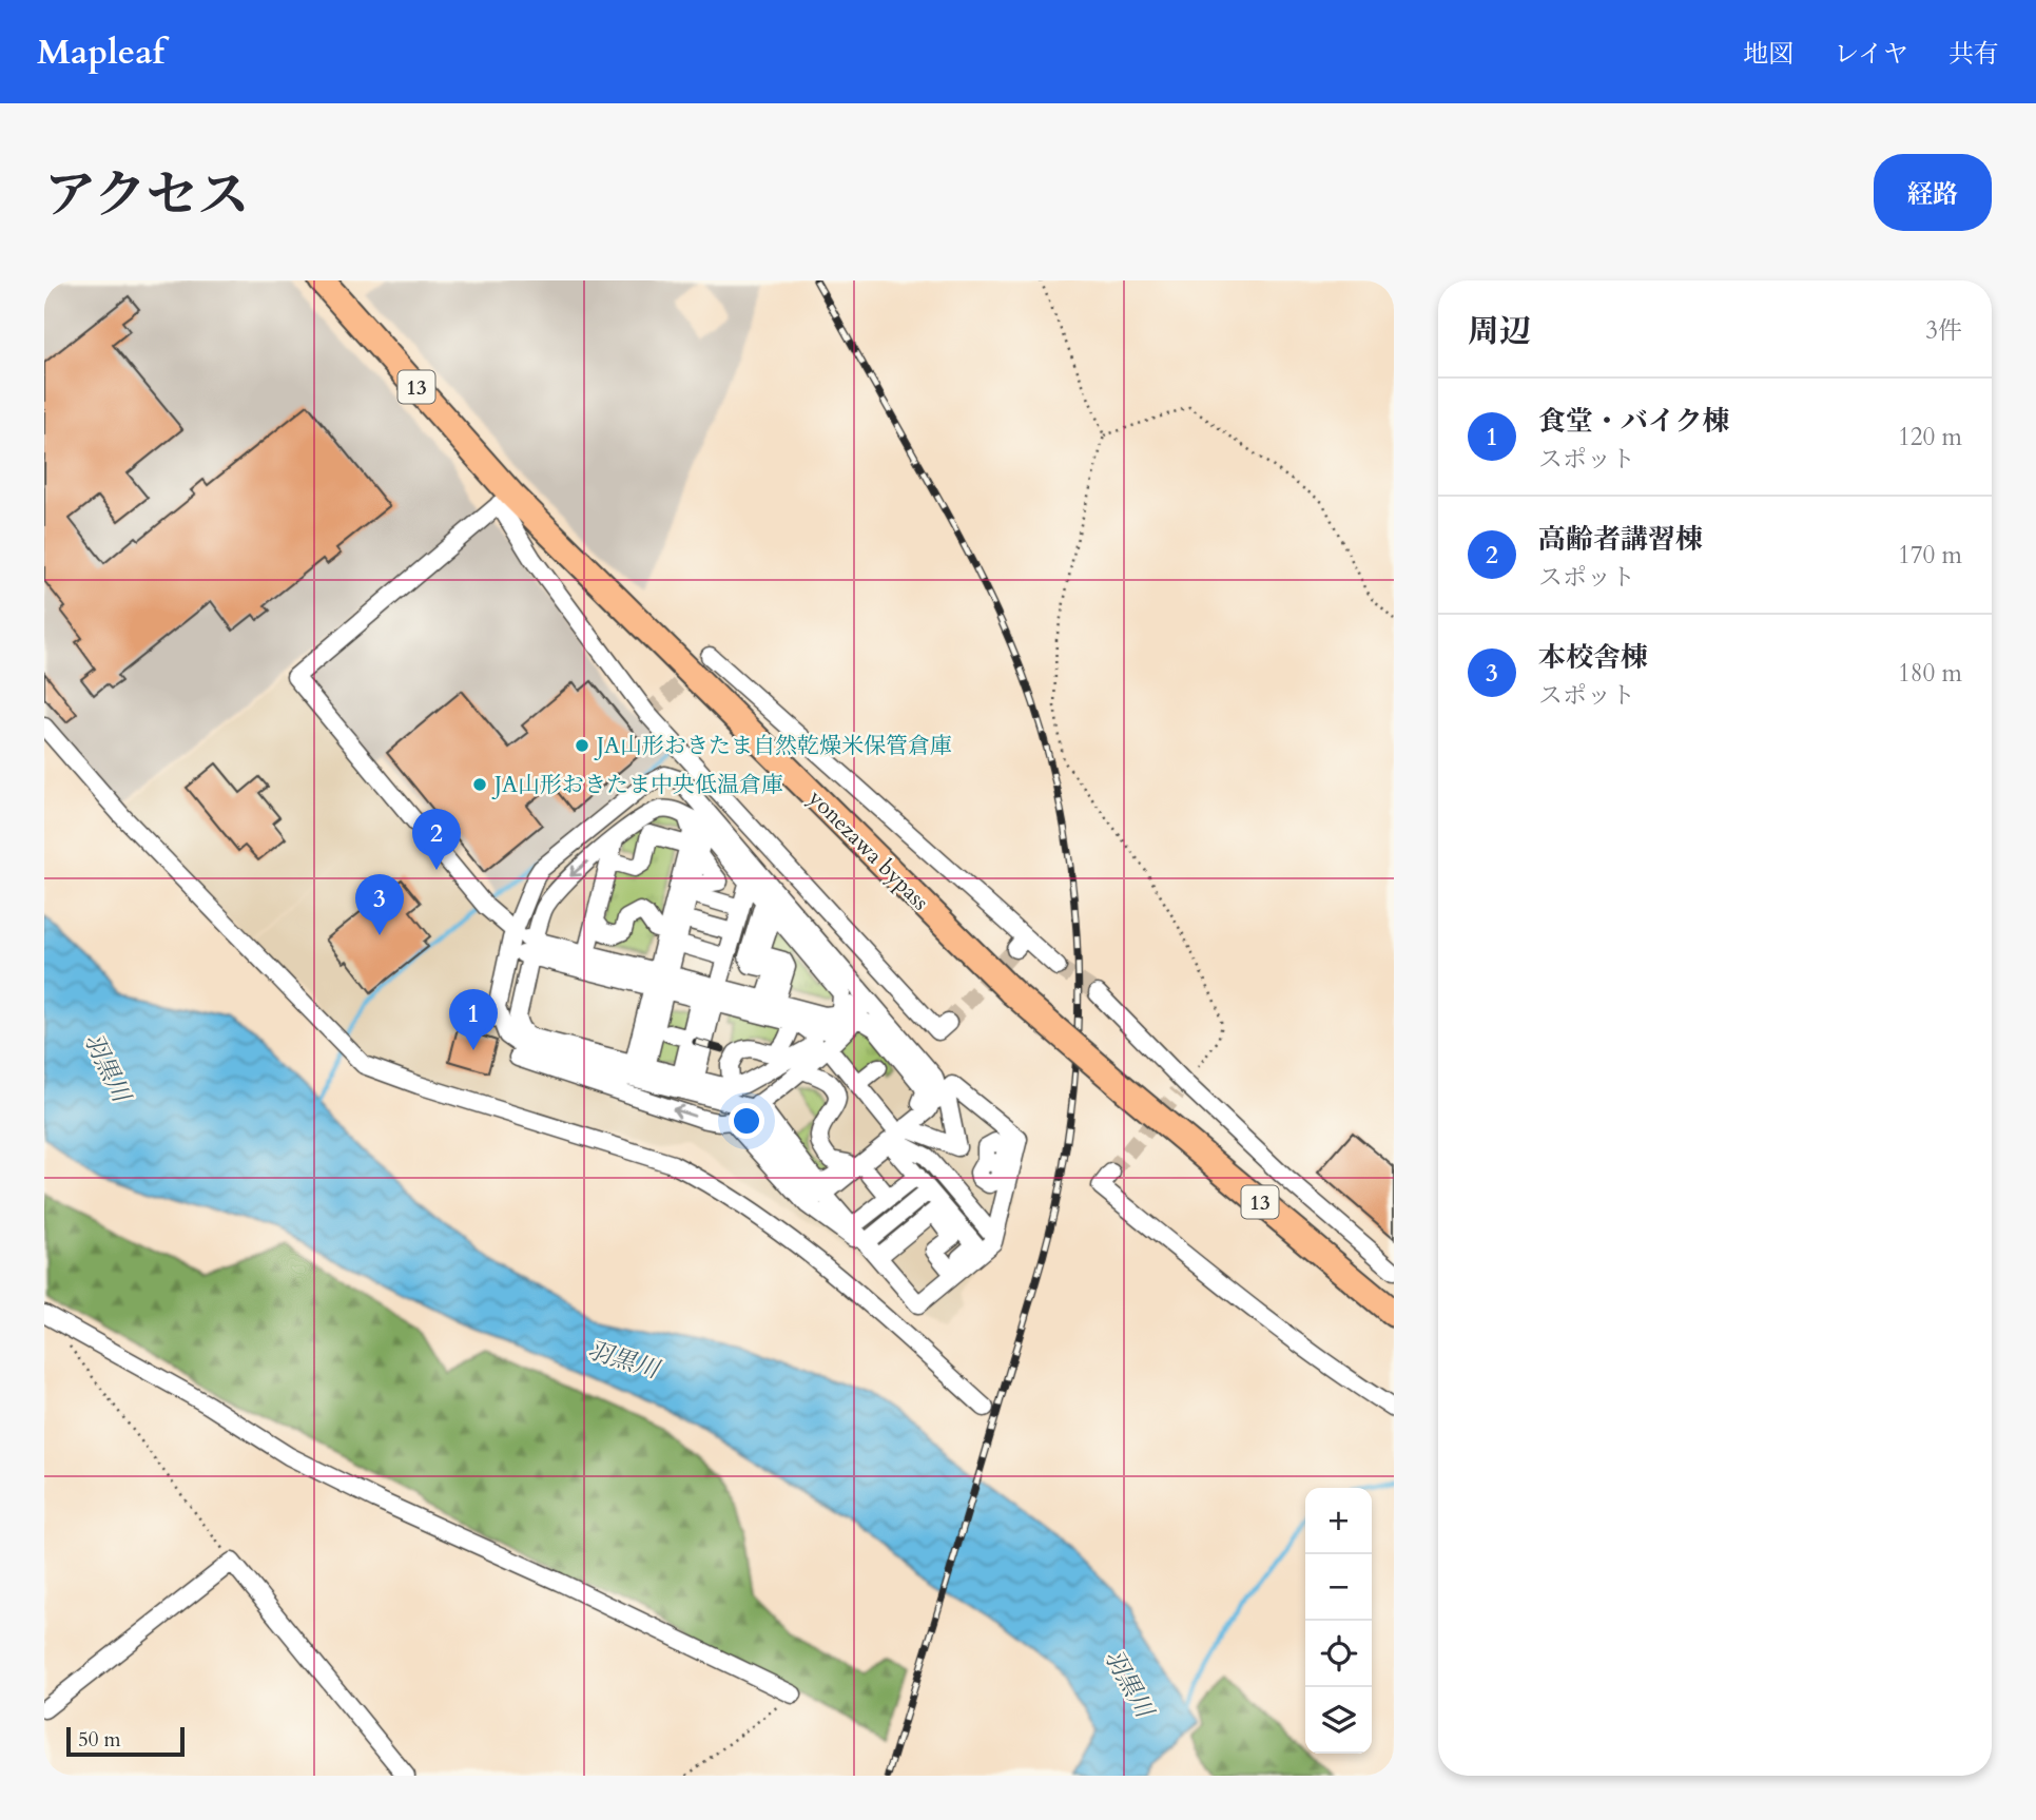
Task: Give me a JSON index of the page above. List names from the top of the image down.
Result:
{
  "streets": {
    "highway": ["13", "yonezawa bypass"]
  },
  "water": ["羽黒川"],
  "places": ["JA山形おきたま自然乾燥米保管倉庫", "JA山形おきたま中央低温倉庫"],
  "scale_bar": "50 m",
  "page": {
    "header": "Mapleaf",
    "nav": ["地図", "レイヤ", "共有"],
    "title": "アクセス",
    "buttons": "経路",
    "heading": ["周辺", "3件"],
    "list": [
      {
        "mark": "1",
        "name": "食堂・バイク棟",
        "note": "スポット",
        "value": "120 m"
      },
      {
        "mark": "2",
        "name": "高齢者講習棟",
        "note": "スポット",
        "value": "170 m"
      },
      {
        "mark": "3",
        "name": "本校舎棟",
        "note": "スポット",
        "value": "180 m"
      }
    ],
    "pins": ["2", "3", "1"],
    "map_buttons": ["+", "−"],
    "scale": "50 m"
  }
}
